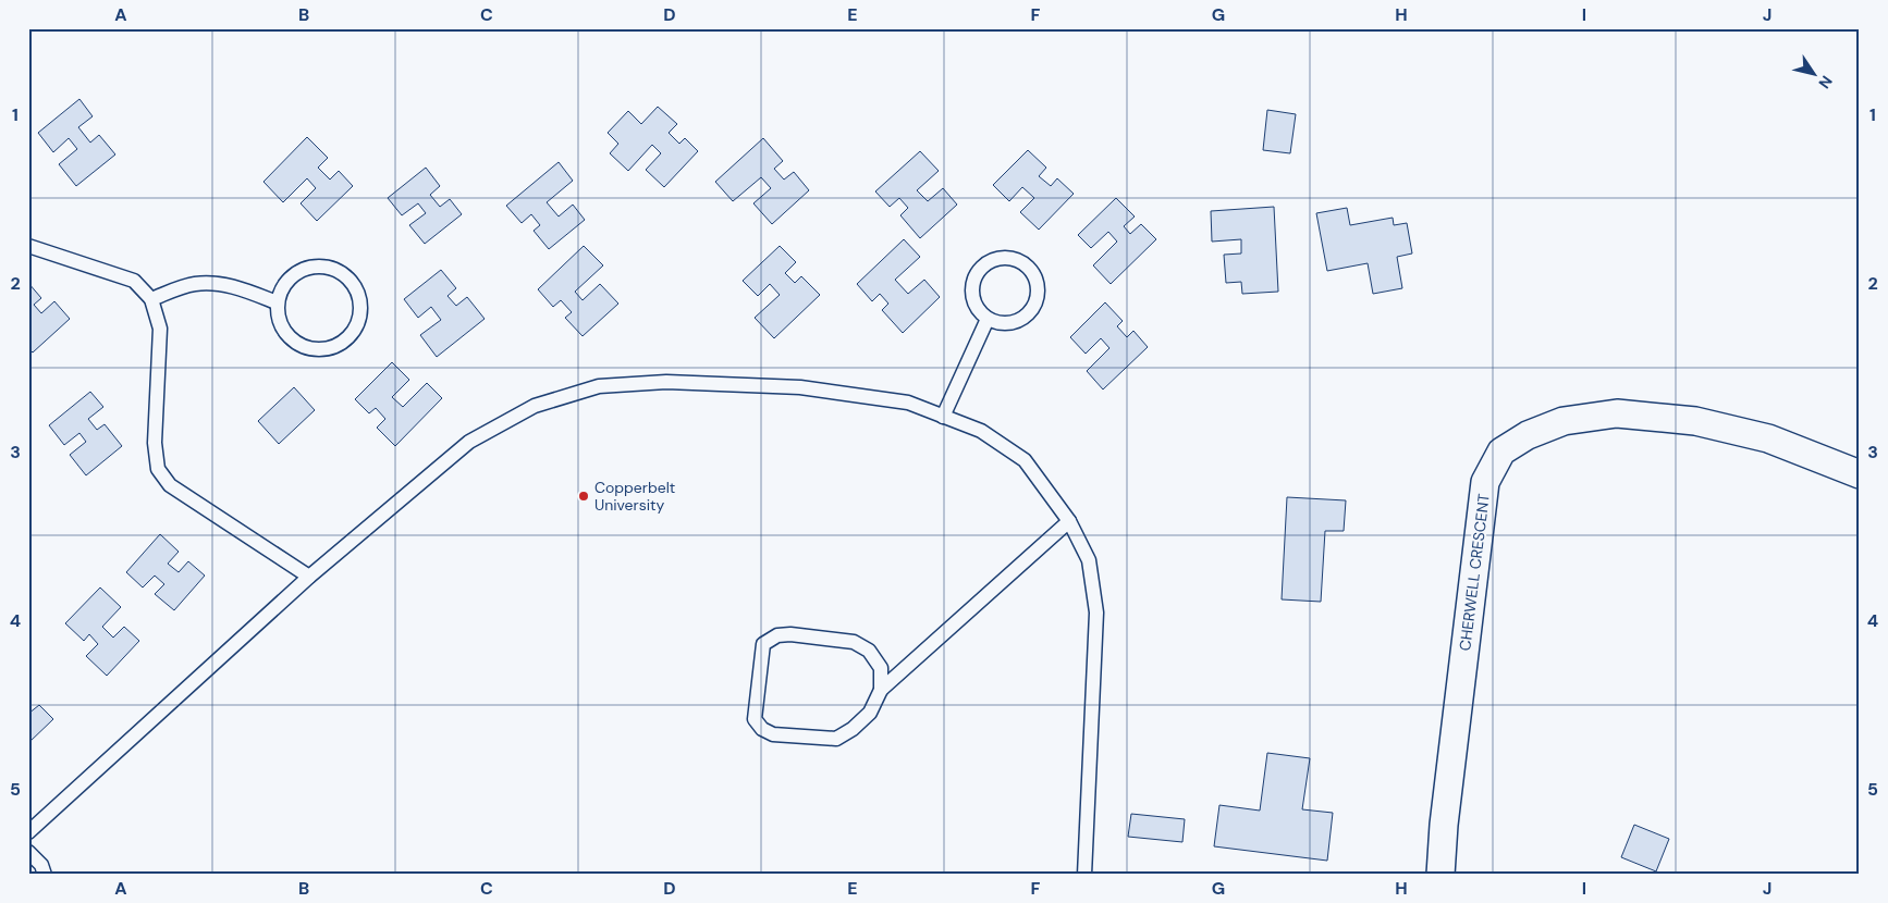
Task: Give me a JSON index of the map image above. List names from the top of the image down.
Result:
{
  "streets": {
    "street": ["CHERWELL CRESCENT"]
  },
  "places": ["Copperbelt University"],
  "north": "bottom right",
  "grid": {
    "columns": [
      "A",
      "B",
      "C",
      "D",
      "E",
      "F",
      "G",
      "H",
      "I",
      "J"
    ],
    "rows": [
      "1",
      "2",
      "3",
      "4",
      "5"
    ]
  }
}
